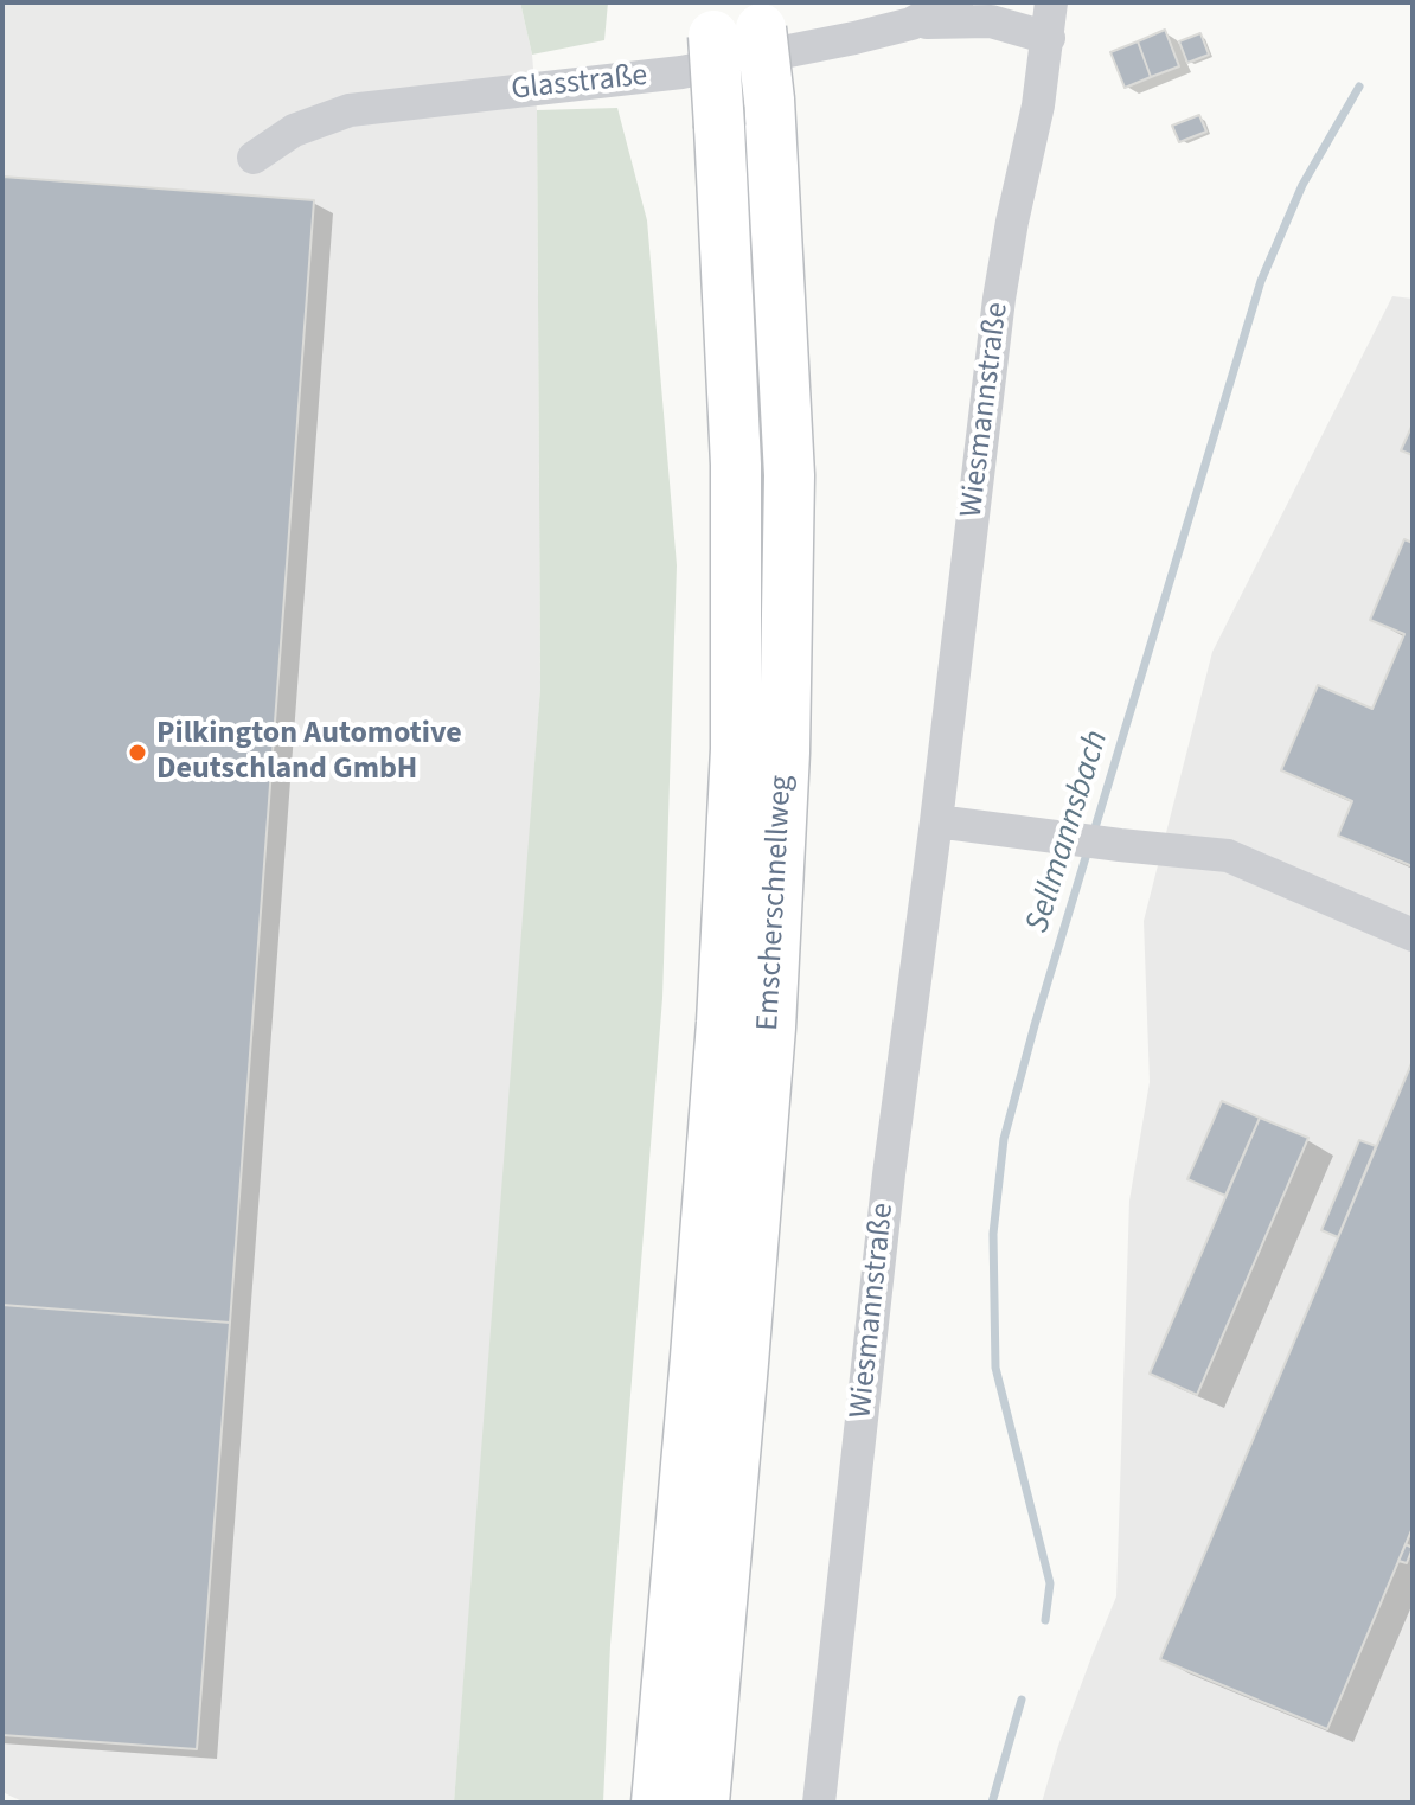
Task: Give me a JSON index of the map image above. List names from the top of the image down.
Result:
{
  "streets": {
    "highway": ["Emscherschnellweg"],
    "street": ["Glasstraße", "Wiesmannstraße"]
  },
  "crossings": [
    ["Glasstraße", "Wiesmannstraße"]
  ],
  "water": ["Sellmannsbach"],
  "places": ["Pilkington Automotive Deutschland GmbH"]
}
